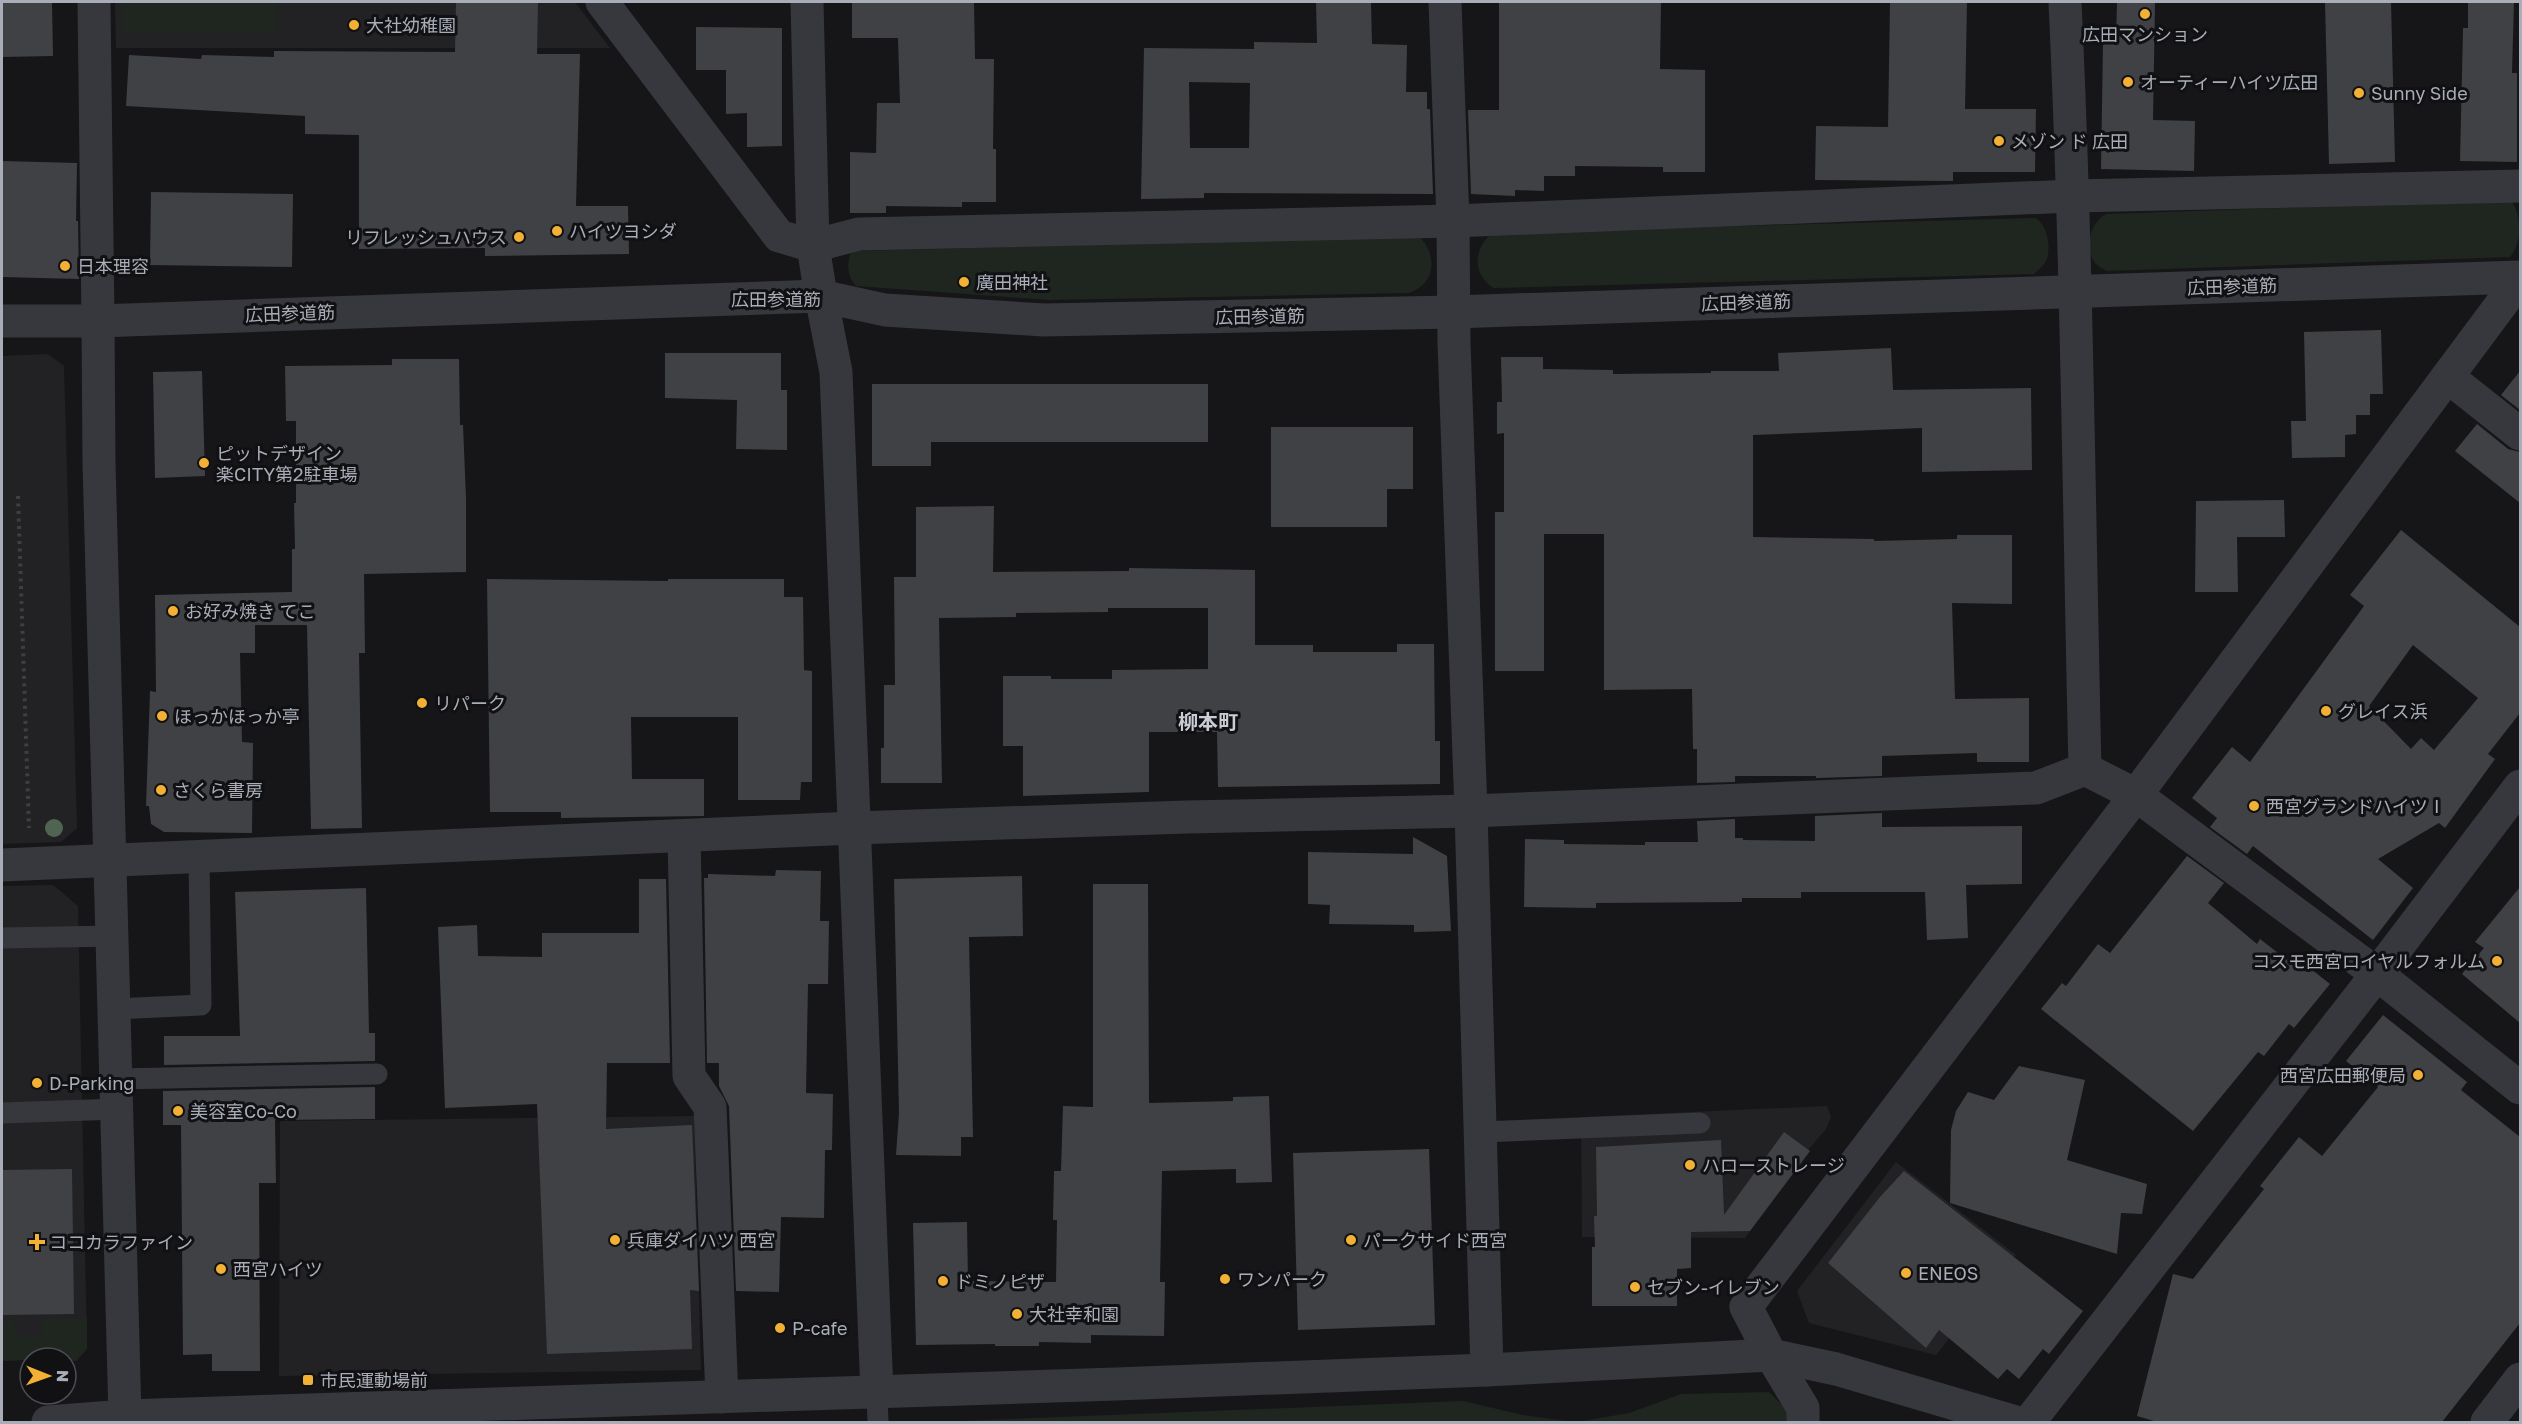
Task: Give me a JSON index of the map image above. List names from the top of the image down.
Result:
{
  "streets": {
    "street": ["広田参道筋"]
  },
  "districts": ["柳本町"],
  "places": {
    "other": [
      "広田マンション",
      "大社幼稚園",
      "オーティーハイツ広田",
      "Sunny Side",
      "メゾン ド 広田",
      "ハイツヨシダ",
      "リフレッシュハウス",
      "日本理容",
      "廣田神社",
      "ピットデザイン 楽CITY第2駐車場",
      "お好み焼き てこ",
      "リパーク",
      "グレイス浜",
      "ほっかほっか亭",
      "さくら書房",
      "西宮グランドハイツⅠ",
      "コスモ西宮ロイヤルフォルム",
      "西宮広田郵便局",
      "D-Parking",
      "美容室Co-Co",
      "ハローストレージ",
      "兵庫ダイハツ 西宮",
      "パークサイド西宮",
      "西宮ハイツ",
      "ENEOS",
      "ワンパーク",
      "ドミノピザ",
      "セブン-イレブン",
      "大社幸和園",
      "P-cafe"
    ],
    "health": ["ココカラファイン"],
    "transit": ["市民運動場前"]
  },
  "north": "right"
}
